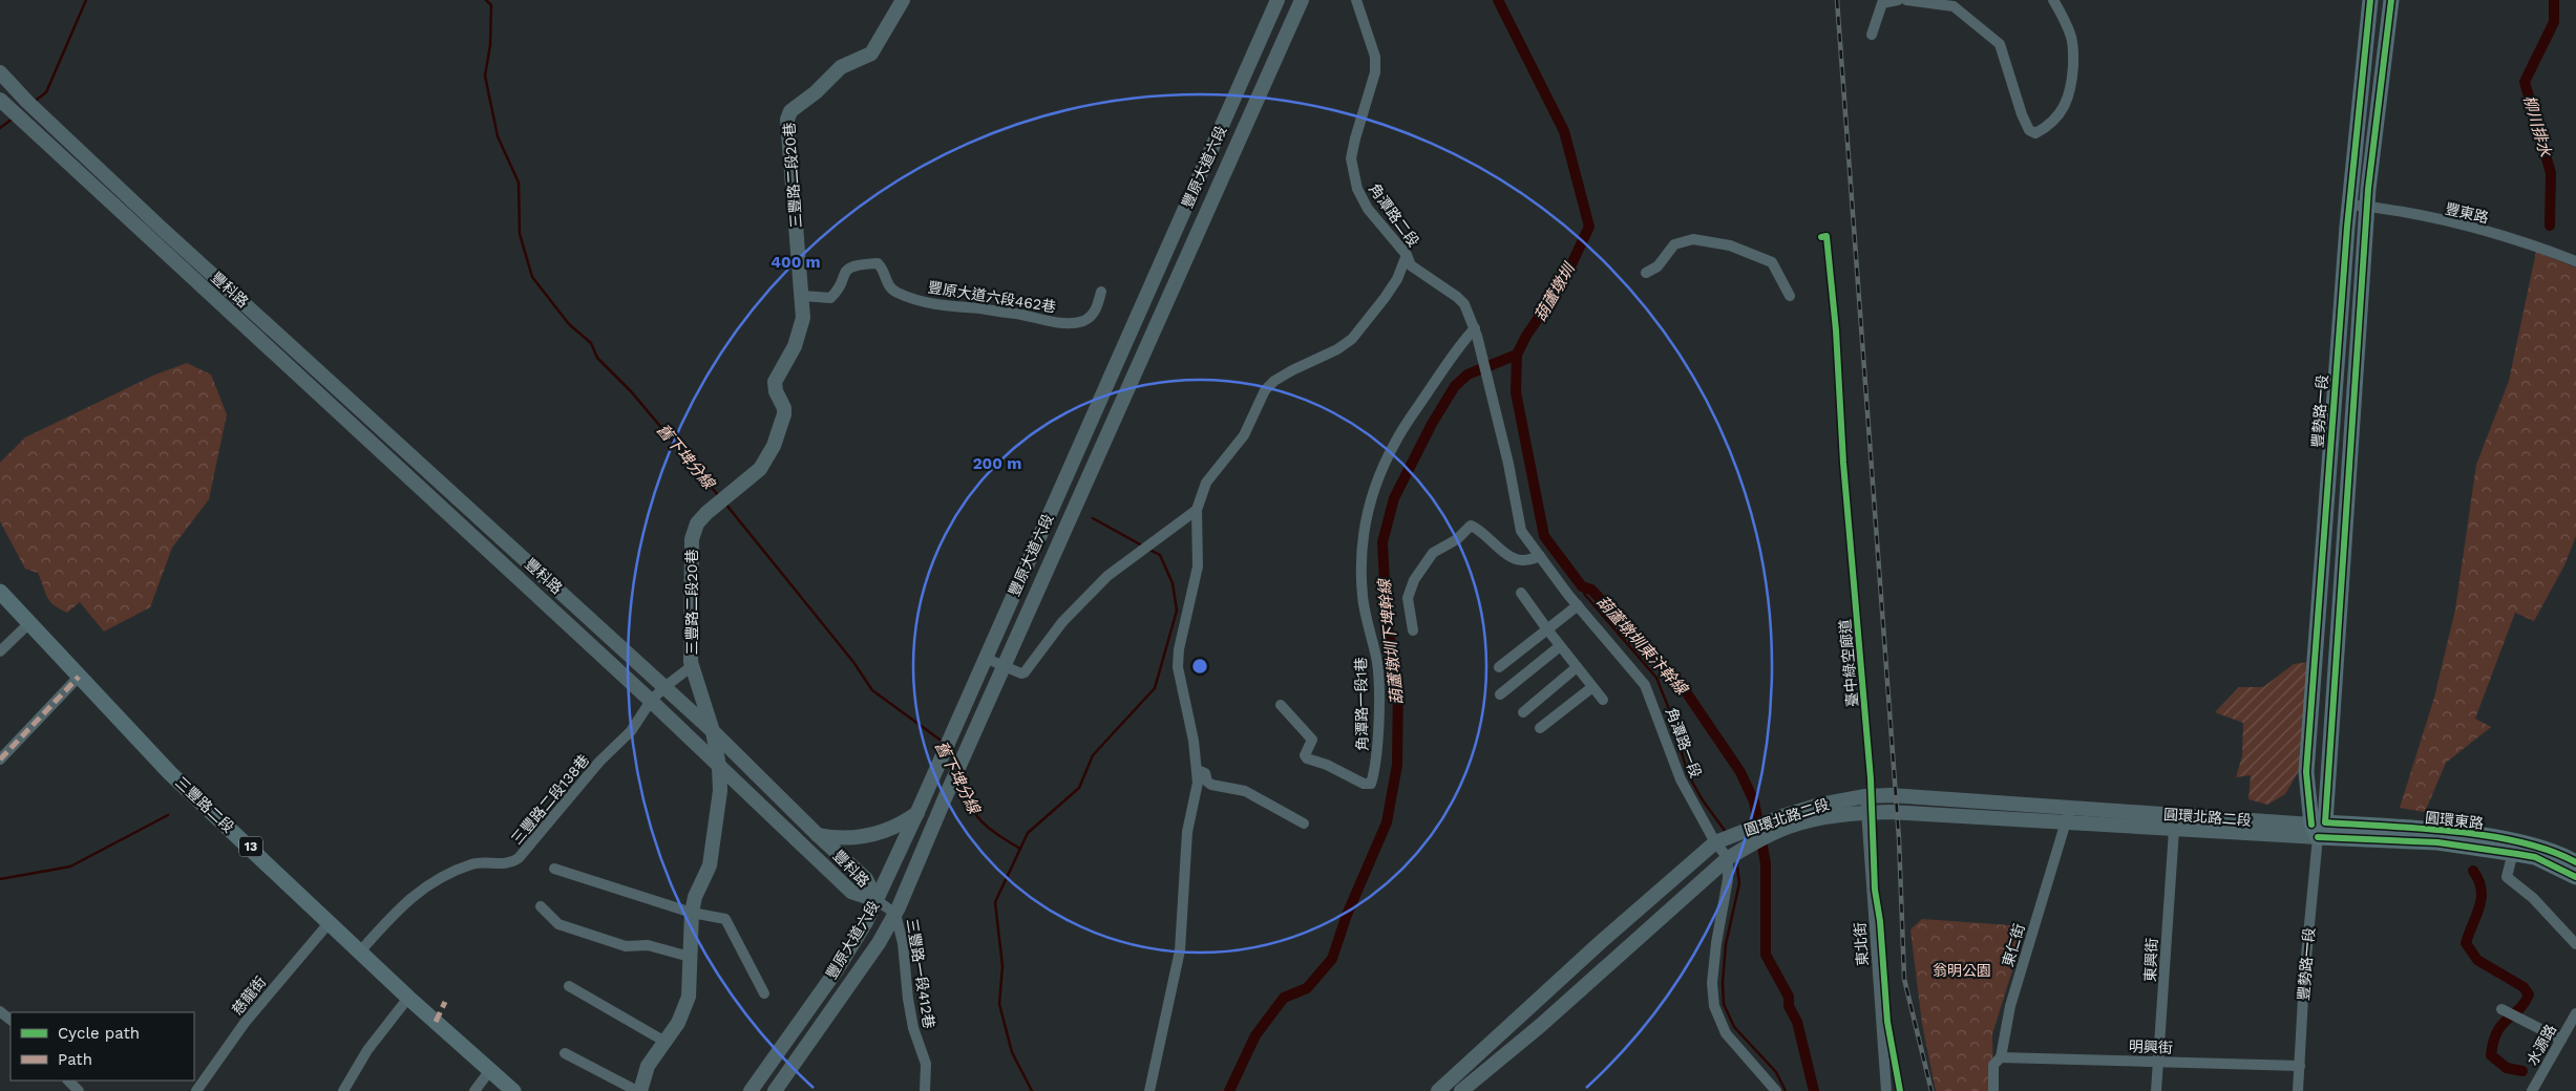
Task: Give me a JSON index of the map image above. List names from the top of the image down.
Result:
{
  "streets": {
    "main road": [
      "豐勢路一段",
      "三豐路二段",
      "圓環東路",
      "13"
    ],
    "street": [
      "豐原大道六段",
      "三豐路二段20巷",
      "豐東路",
      "角潭路二段",
      "豐科路",
      "豐原大道六段462巷",
      "角潭路一段1巷",
      "角潭路一段",
      "三豐路二段138巷",
      "圓環北路二段",
      "東北街",
      "東仁街",
      "東興街",
      "三豐路一段412巷",
      "慈龍街",
      "水源路",
      "明興街"
    ],
    "cycle path": ["臺中綠空廊道"]
  },
  "crossings": [
    ["豐原大道六段", "豐科路"],
    ["豐原大道六段", "三豐路一段412巷"],
    ["三豐路二段20巷", "豐科路"],
    ["三豐路二段20巷", "豐原大道六段462巷"],
    ["三豐路二段20巷", "三豐路二段138巷"],
    ["豐東路", "豐勢路一段"],
    ["角潭路二段", "角潭路一段1巷"],
    ["角潭路二段", "角潭路一段"],
    ["豐科路", "三豐路二段138巷"],
    ["豐科路", "三豐路一段412巷"],
    ["豐勢路一段", "圓環北路二段"],
    ["豐勢路一段", "圓環東路"],
    ["豐勢路一段", "明興街"],
    ["角潭路一段", "圓環北路二段"],
    ["三豐路二段138巷", "三豐路二段"],
    ["三豐路二段", "慈龍街"],
    ["圓環北路二段", "圓環東路"],
    ["圓環北路二段", "東北街"],
    ["圓環北路二段", "東仁街"],
    ["圓環北路二段", "東興街"],
    ["東仁街", "明興街"],
    ["東興街", "明興街"]
  ],
  "water": [
    "柳川排水",
    "葫蘆墩圳",
    "舊下埤分線",
    "葫蘆墩圳下埤幹線",
    "葫蘆墩圳東汴幹線"
  ],
  "parks": ["翁明公園"],
  "legend": ["Cycle path", "Path"],
  "rings": ["400 m", "200 m"]
}
